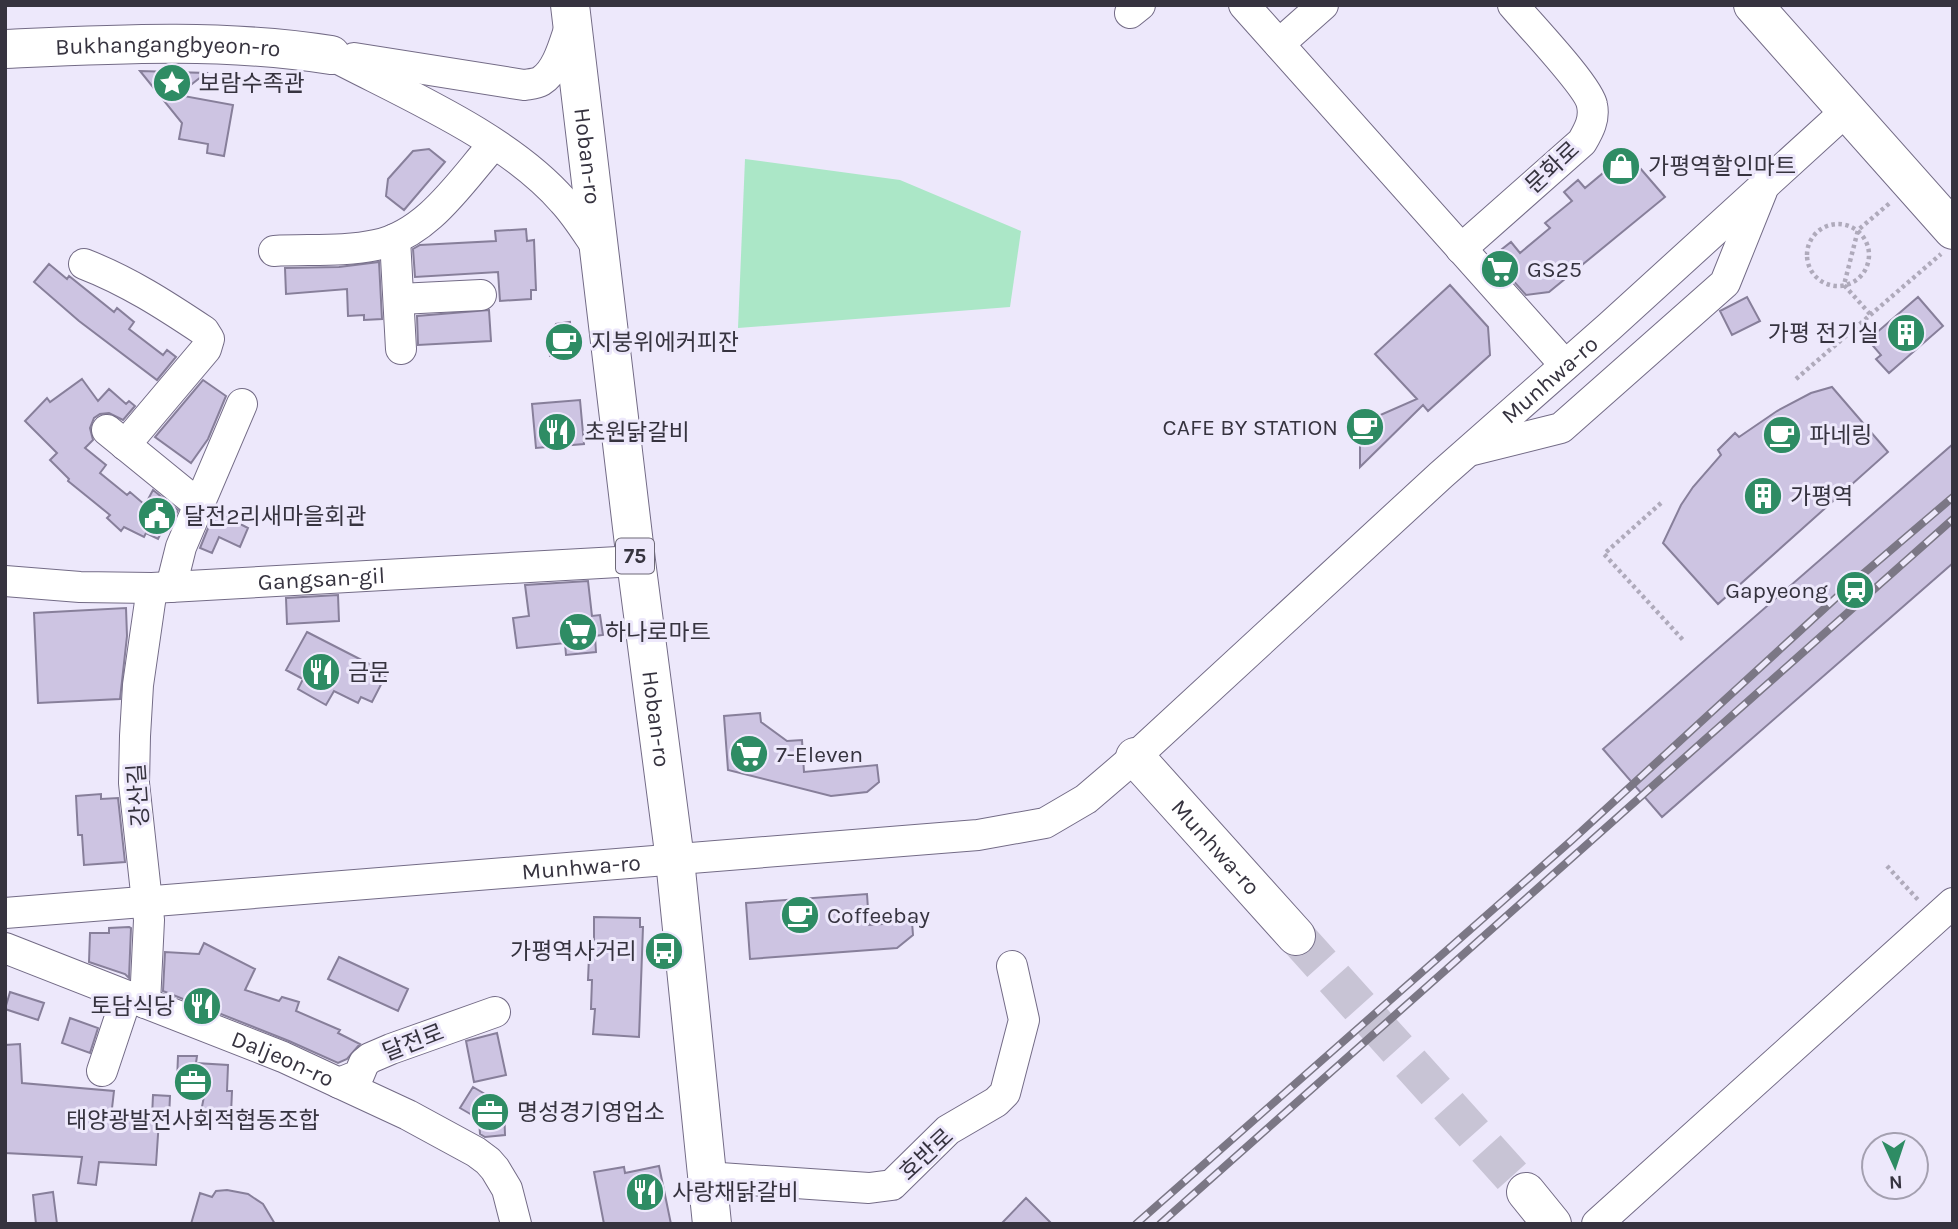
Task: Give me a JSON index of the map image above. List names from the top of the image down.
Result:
{
  "streets": {
    "main road": [
      "Bukhangangbyeon-ro",
      "Hoban-ro",
      "Munhwa-ro",
      "75"
    ],
    "street": [
      "문화로",
      "Gangsan-gil",
      "강산길",
      "달전로",
      "Daljeon-ro",
      "호반로"
    ]
  },
  "crossings": [
    ["Hoban-ro", "Munhwa-ro"],
    ["Hoban-ro", "Gangsan-gil"],
    ["Hoban-ro", "호반로"],
    ["Munhwa-ro", "강산길"],
    ["Gangsan-gil", "강산길"],
    ["강산길", "Daljeon-ro"],
    ["달전로", "Daljeon-ro"]
  ],
  "places": {
    "place": ["보람수족관"],
    "shop": ["가평역할인마트"],
    "supermarket": ["GS25", "하나로마트", "7-Eleven"],
    "building": ["가평 전기실", "가평역"],
    "cafe": [
      "지붕위에커피잔",
      "CAFE BY STATION",
      "파네링",
      "Coffeebay"
    ],
    "restaurant": [
      "초원닭갈비",
      "금문",
      "토담식당",
      "사랑채닭갈비"
    ],
    "public building": ["달전2리새마을회관"],
    "station": ["Gapyeong"],
    "bus stop": ["가평역사거리"],
    "office": ["태양광발전사회적협동조합", "명성경기영업소"]
  },
  "north": "bottom"
}
